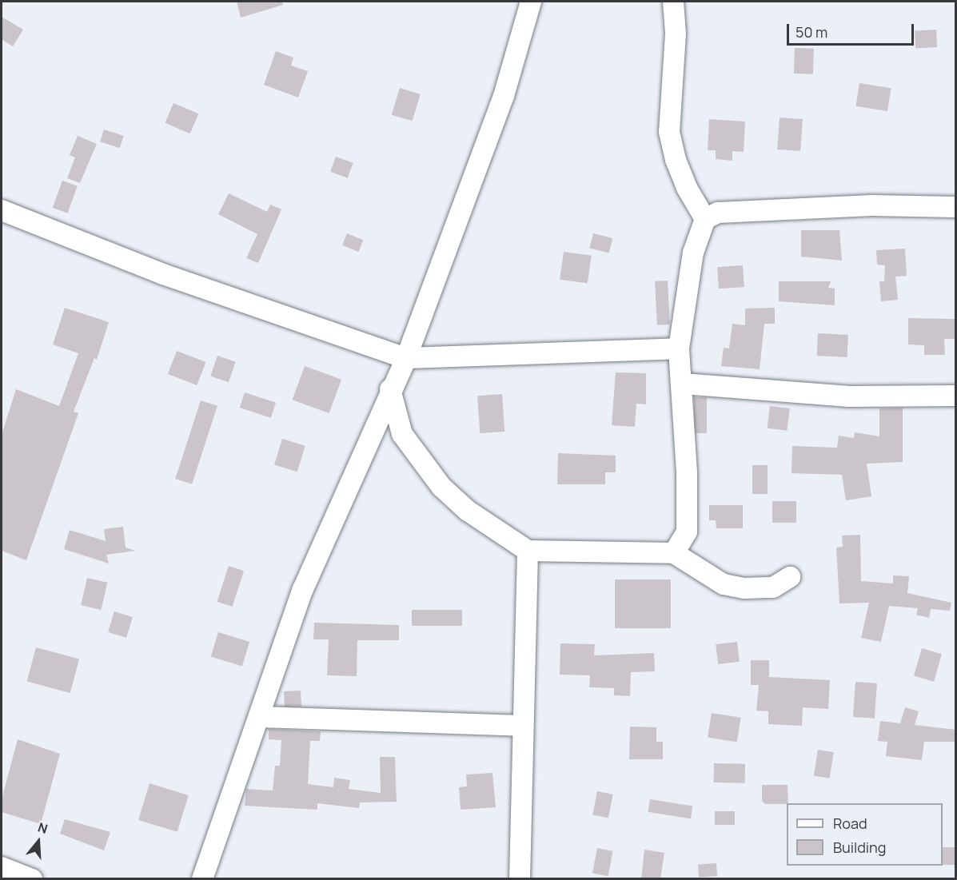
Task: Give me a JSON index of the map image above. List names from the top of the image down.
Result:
{
  "legend": ["Road", "Building"],
  "scale_bar": "50 m",
  "north": "top"
}
